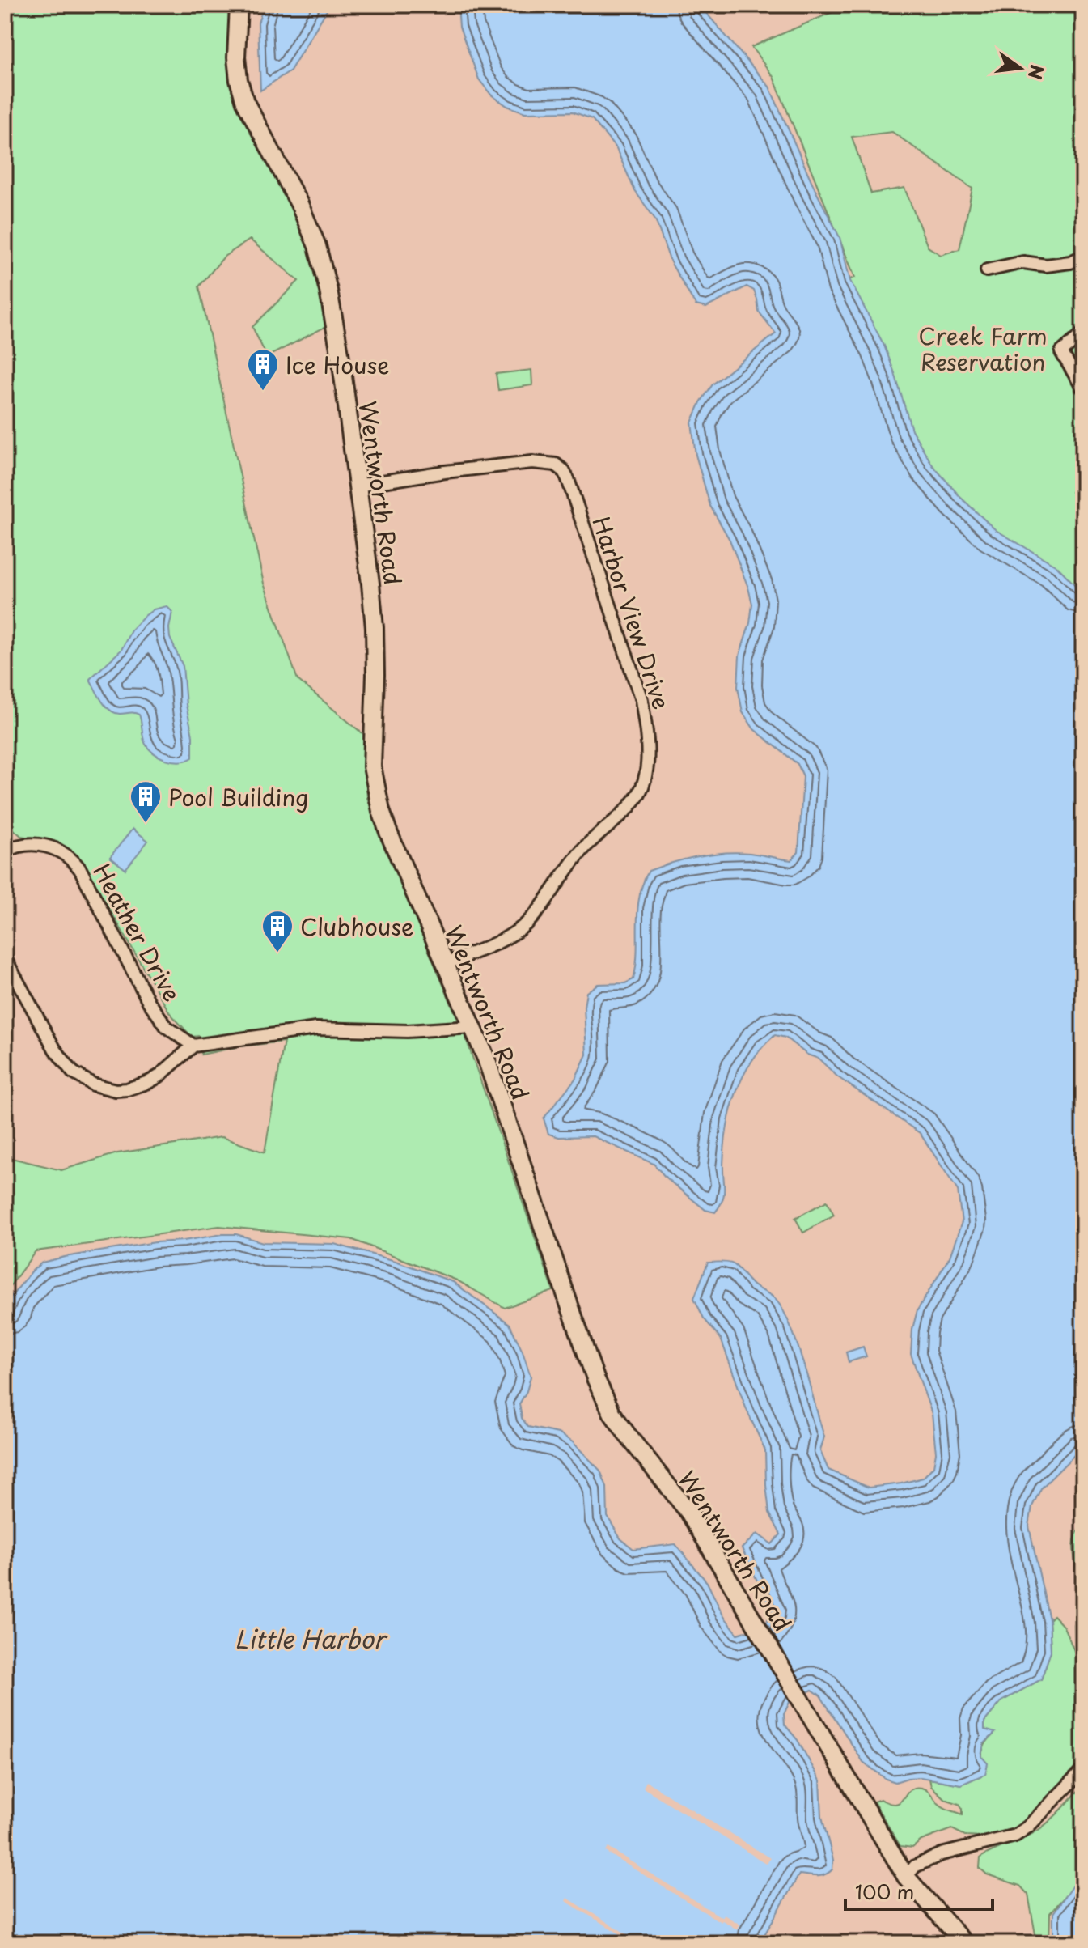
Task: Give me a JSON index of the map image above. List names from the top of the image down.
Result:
{
  "streets": {
    "main road": ["Wentworth Road"],
    "street": ["Harbor View Drive", "Heather Drive"]
  },
  "crossings": [
    ["Wentworth Road", "Harbor View Drive"]
  ],
  "water": ["Little Harbor"],
  "parks": ["Creek Farm Reservation"],
  "places": {
    "building": ["Ice House", "Pool Building", "Clubhouse"]
  },
  "scale_bar": "100 m",
  "north": "right"
}
